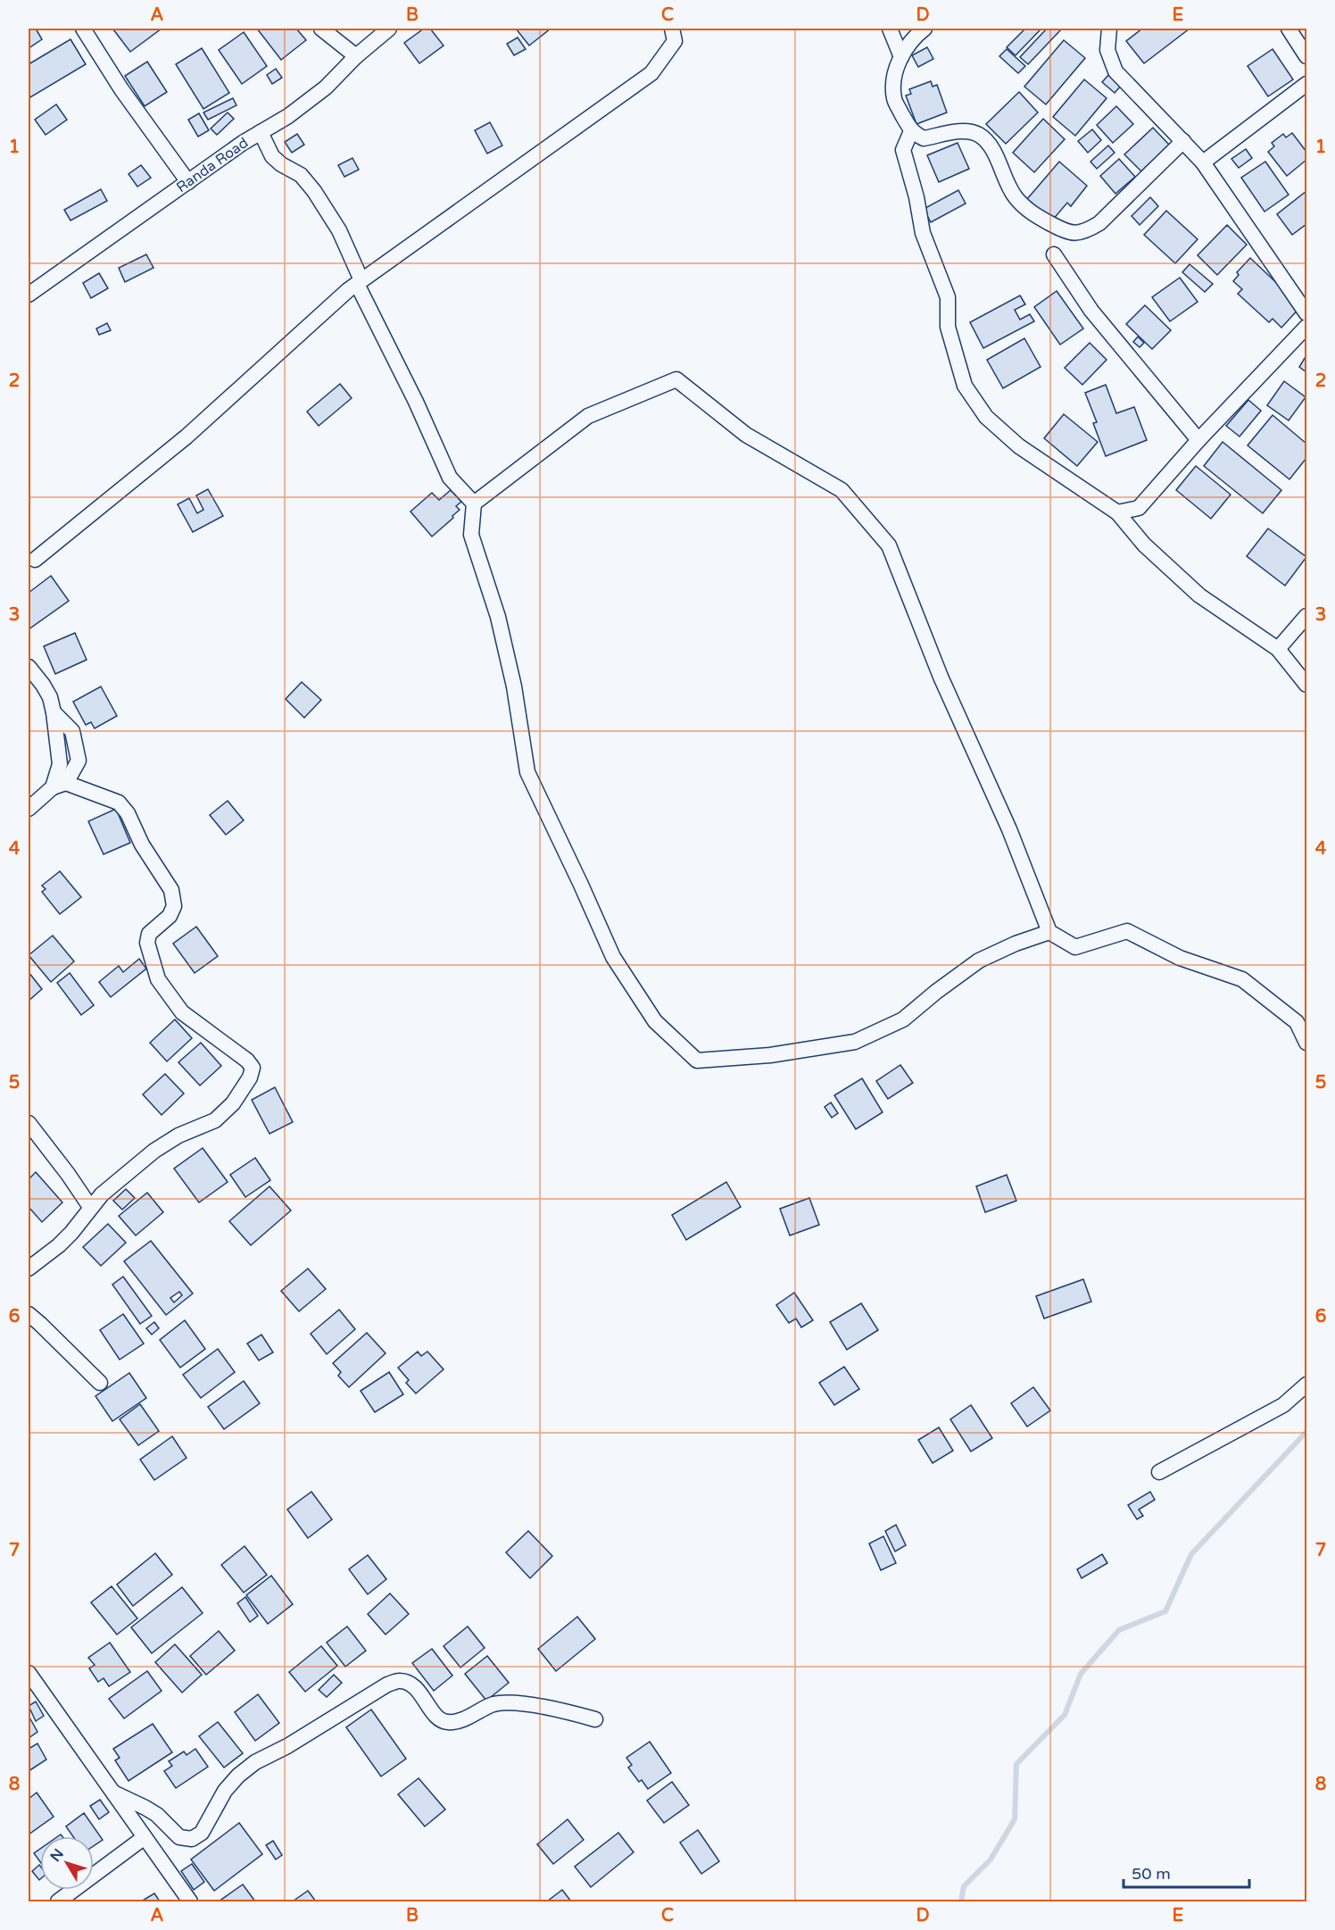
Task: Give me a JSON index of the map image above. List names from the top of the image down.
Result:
{
  "streets": {
    "street": ["Randa Road"]
  },
  "scale_bar": "50 m",
  "north": "top left",
  "grid": {
    "columns": [
      "A",
      "B",
      "C",
      "D",
      "E"
    ],
    "rows": [
      "1",
      "2",
      "3",
      "4",
      "5",
      "6",
      "7",
      "8"
    ]
  }
}
